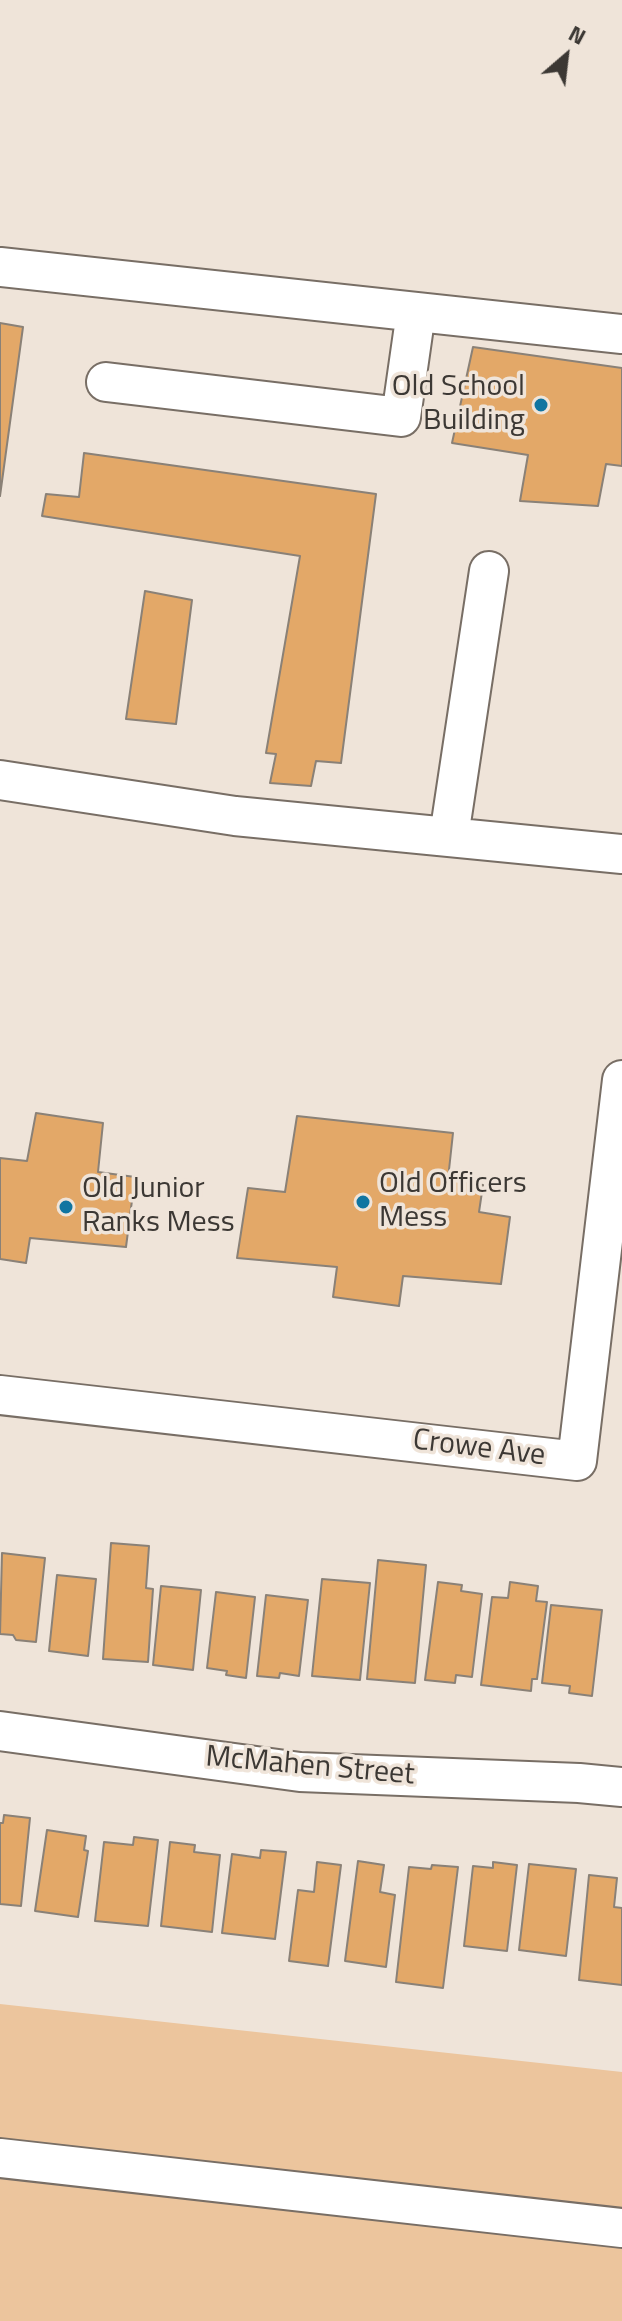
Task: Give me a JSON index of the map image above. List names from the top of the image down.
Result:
{
  "streets": {
    "street": ["Crowe Ave", "McMahen Street"]
  },
  "places": ["Old School Building", "Old Officers Mess", "Old Junior Ranks Mess"],
  "north": "top right"
}
